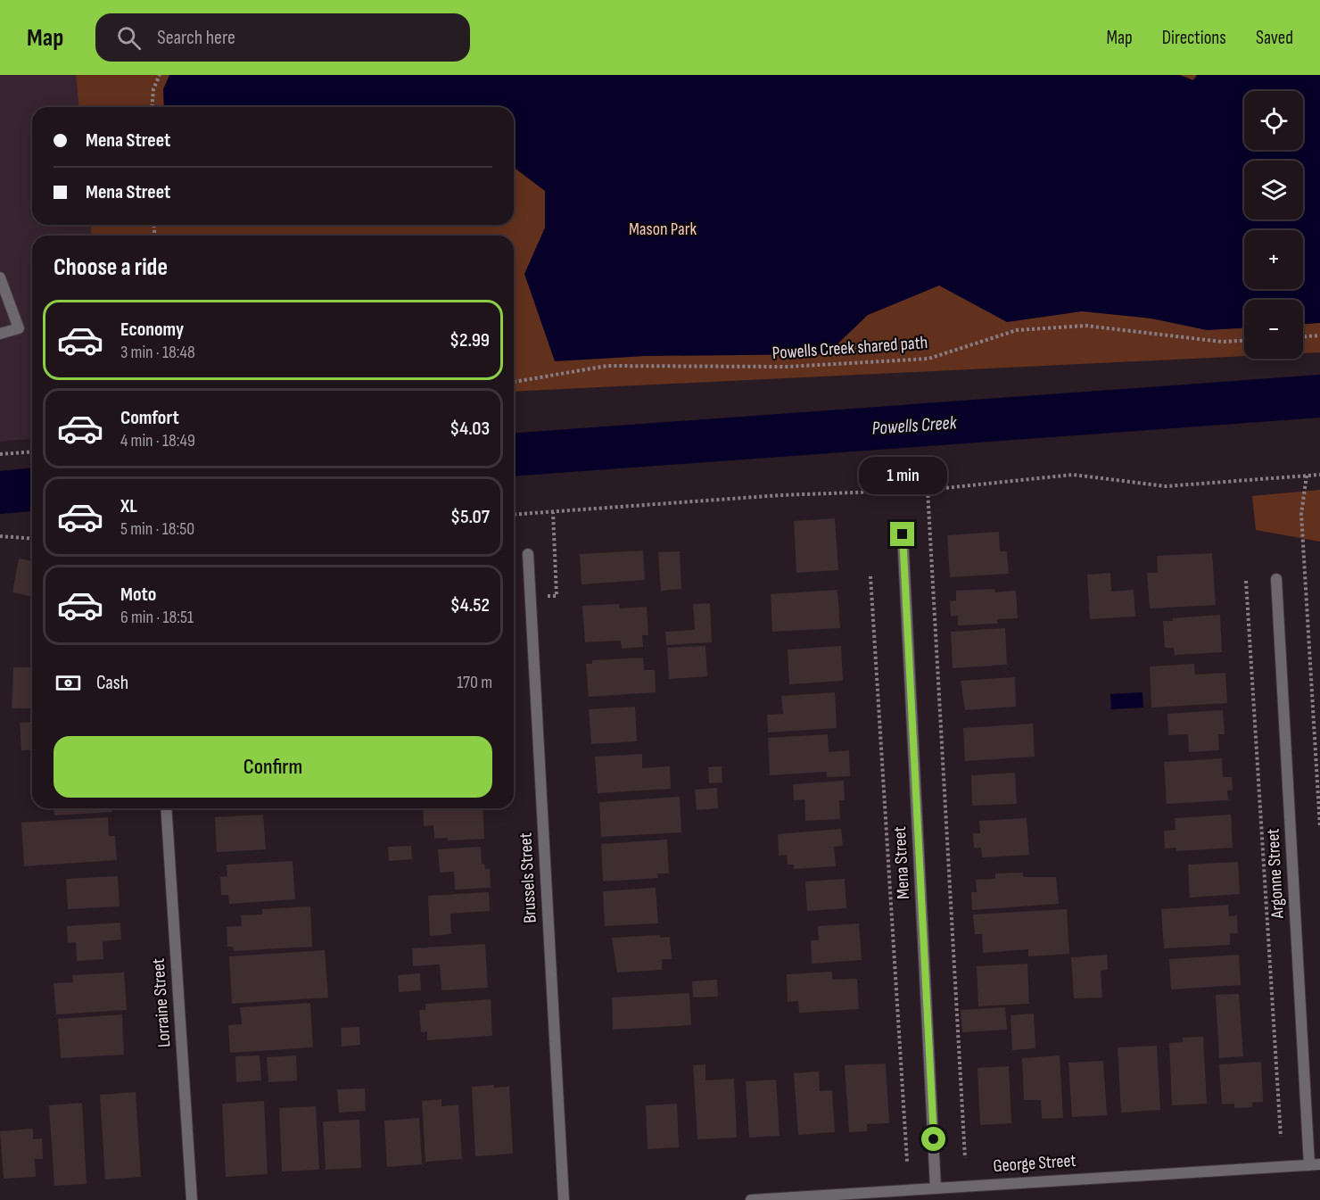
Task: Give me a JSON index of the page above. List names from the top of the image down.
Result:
{
  "streets": {
    "street": [
      "Mena Street",
      "Argonne Street",
      "Brussels Street",
      "Lorraine Street",
      "George Street"
    ],
    "path": ["Powells Creek shared path"]
  },
  "crossings": [
    ["Mena Street", "George Street"],
    ["Argonne Street", "George Street"]
  ],
  "water": ["Powells Creek"],
  "parks": ["Mason Park"],
  "page": {
    "header": "Map",
    "search": "Search here",
    "nav": ["Map", "Directions", "Saved"],
    "map_buttons": ["+", "−"],
    "banner": ["Mena Street", "Mena Street"],
    "heading": "Choose a ride",
    "list": [
      {
        "name": "Economy",
        "note": "3 min · 18:48",
        "value": "$2.99"
      },
      {
        "name": "Comfort",
        "note": "4 min · 18:49",
        "value": "$4.03"
      },
      {
        "name": "XL",
        "note": "5 min · 18:50",
        "value": "$5.07"
      },
      {
        "name": "Moto",
        "note": "6 min · 18:51",
        "value": "$4.52"
      }
    ],
    "bubble": "1 min",
    "pay": ["Cash", "170 m"],
    "buttons": "Confirm"
  }
}
